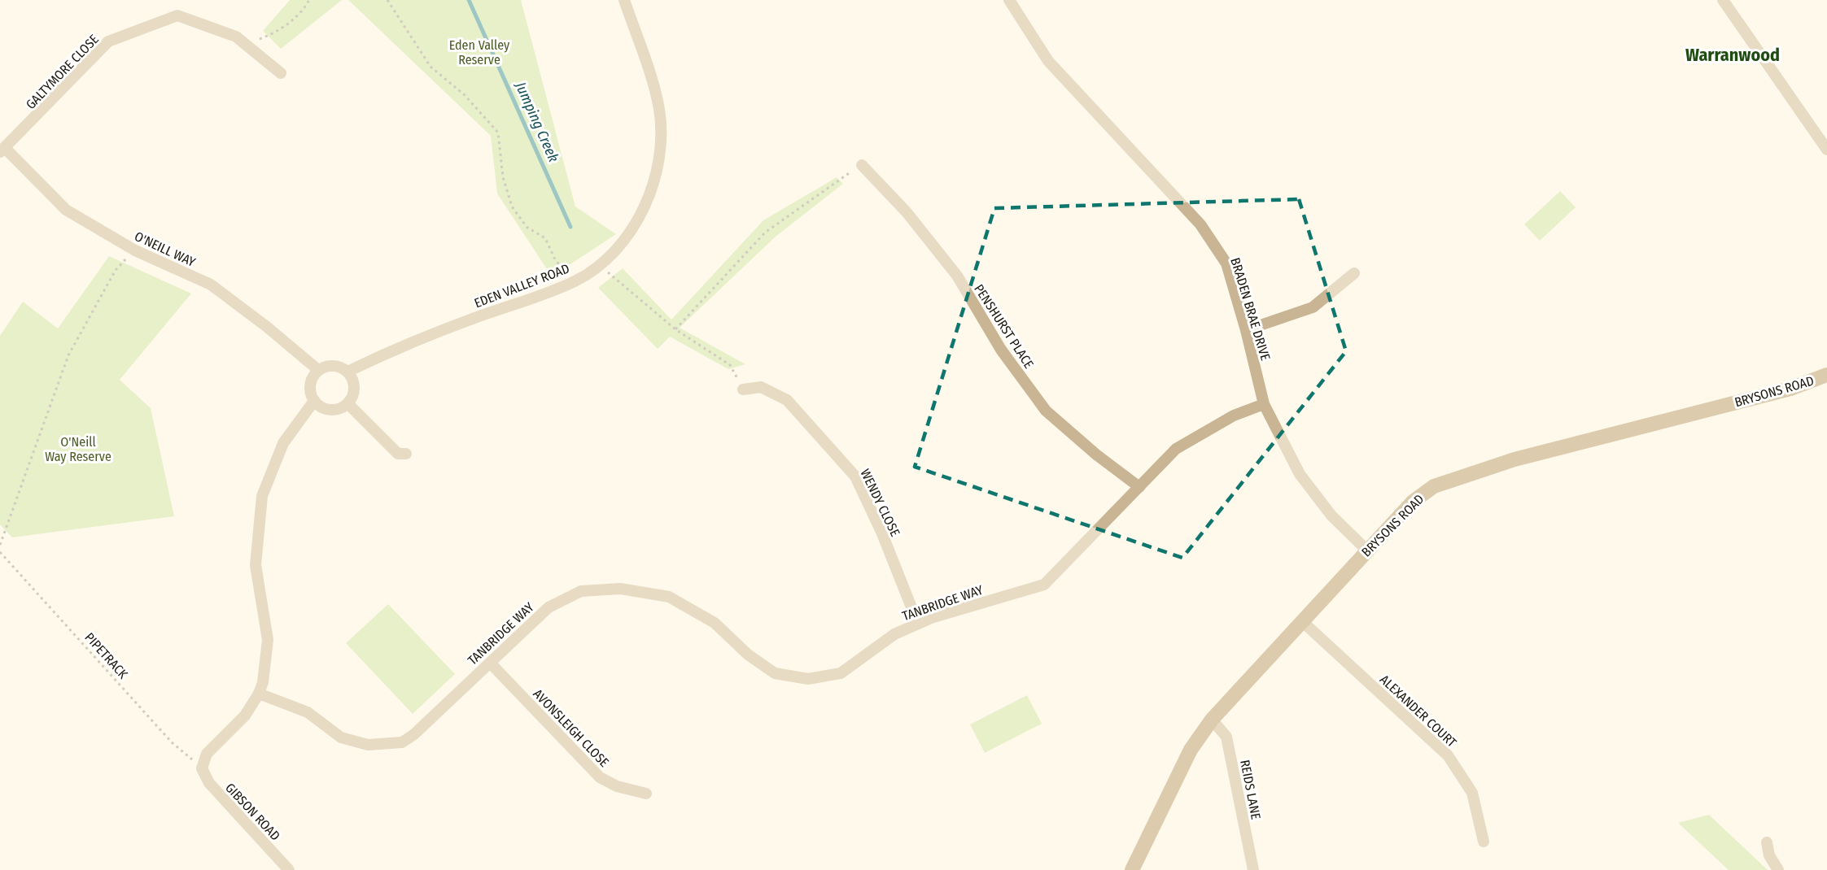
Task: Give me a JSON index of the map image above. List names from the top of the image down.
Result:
{
  "streets": {
    "street": [
      "GALTYMORE CLOSE",
      "O'NEILL WAY",
      "EDEN VALLEY ROAD",
      "BRADEN BRAE DRIVE",
      "PENSHURST PLACE",
      "BRYSONS ROAD",
      "WENDY CLOSE",
      "TANBRIDGE WAY",
      "ALEXANDER COURT",
      "AVONSLEIGH CLOSE",
      "REIDS LANE",
      "GIBSON ROAD"
    ],
    "path": ["PIPETRACK"]
  },
  "crossings": [
    ["GALTYMORE CLOSE", "O'NEILL WAY"],
    ["O'NEILL WAY", "EDEN VALLEY ROAD"],
    ["BRADEN BRAE DRIVE", "BRYSONS ROAD"],
    ["BRADEN BRAE DRIVE", "TANBRIDGE WAY"],
    ["PENSHURST PLACE", "TANBRIDGE WAY"],
    ["BRYSONS ROAD", "ALEXANDER COURT"],
    ["BRYSONS ROAD", "REIDS LANE"],
    ["WENDY CLOSE", "TANBRIDGE WAY"],
    ["TANBRIDGE WAY", "AVONSLEIGH CLOSE"],
    ["PIPETRACK", "GIBSON ROAD"]
  ],
  "districts": ["Warranwood"],
  "water": ["Jumping Creek"],
  "parks": ["Eden Valley Reserve", "O'Neill Way Reserve"]
}
